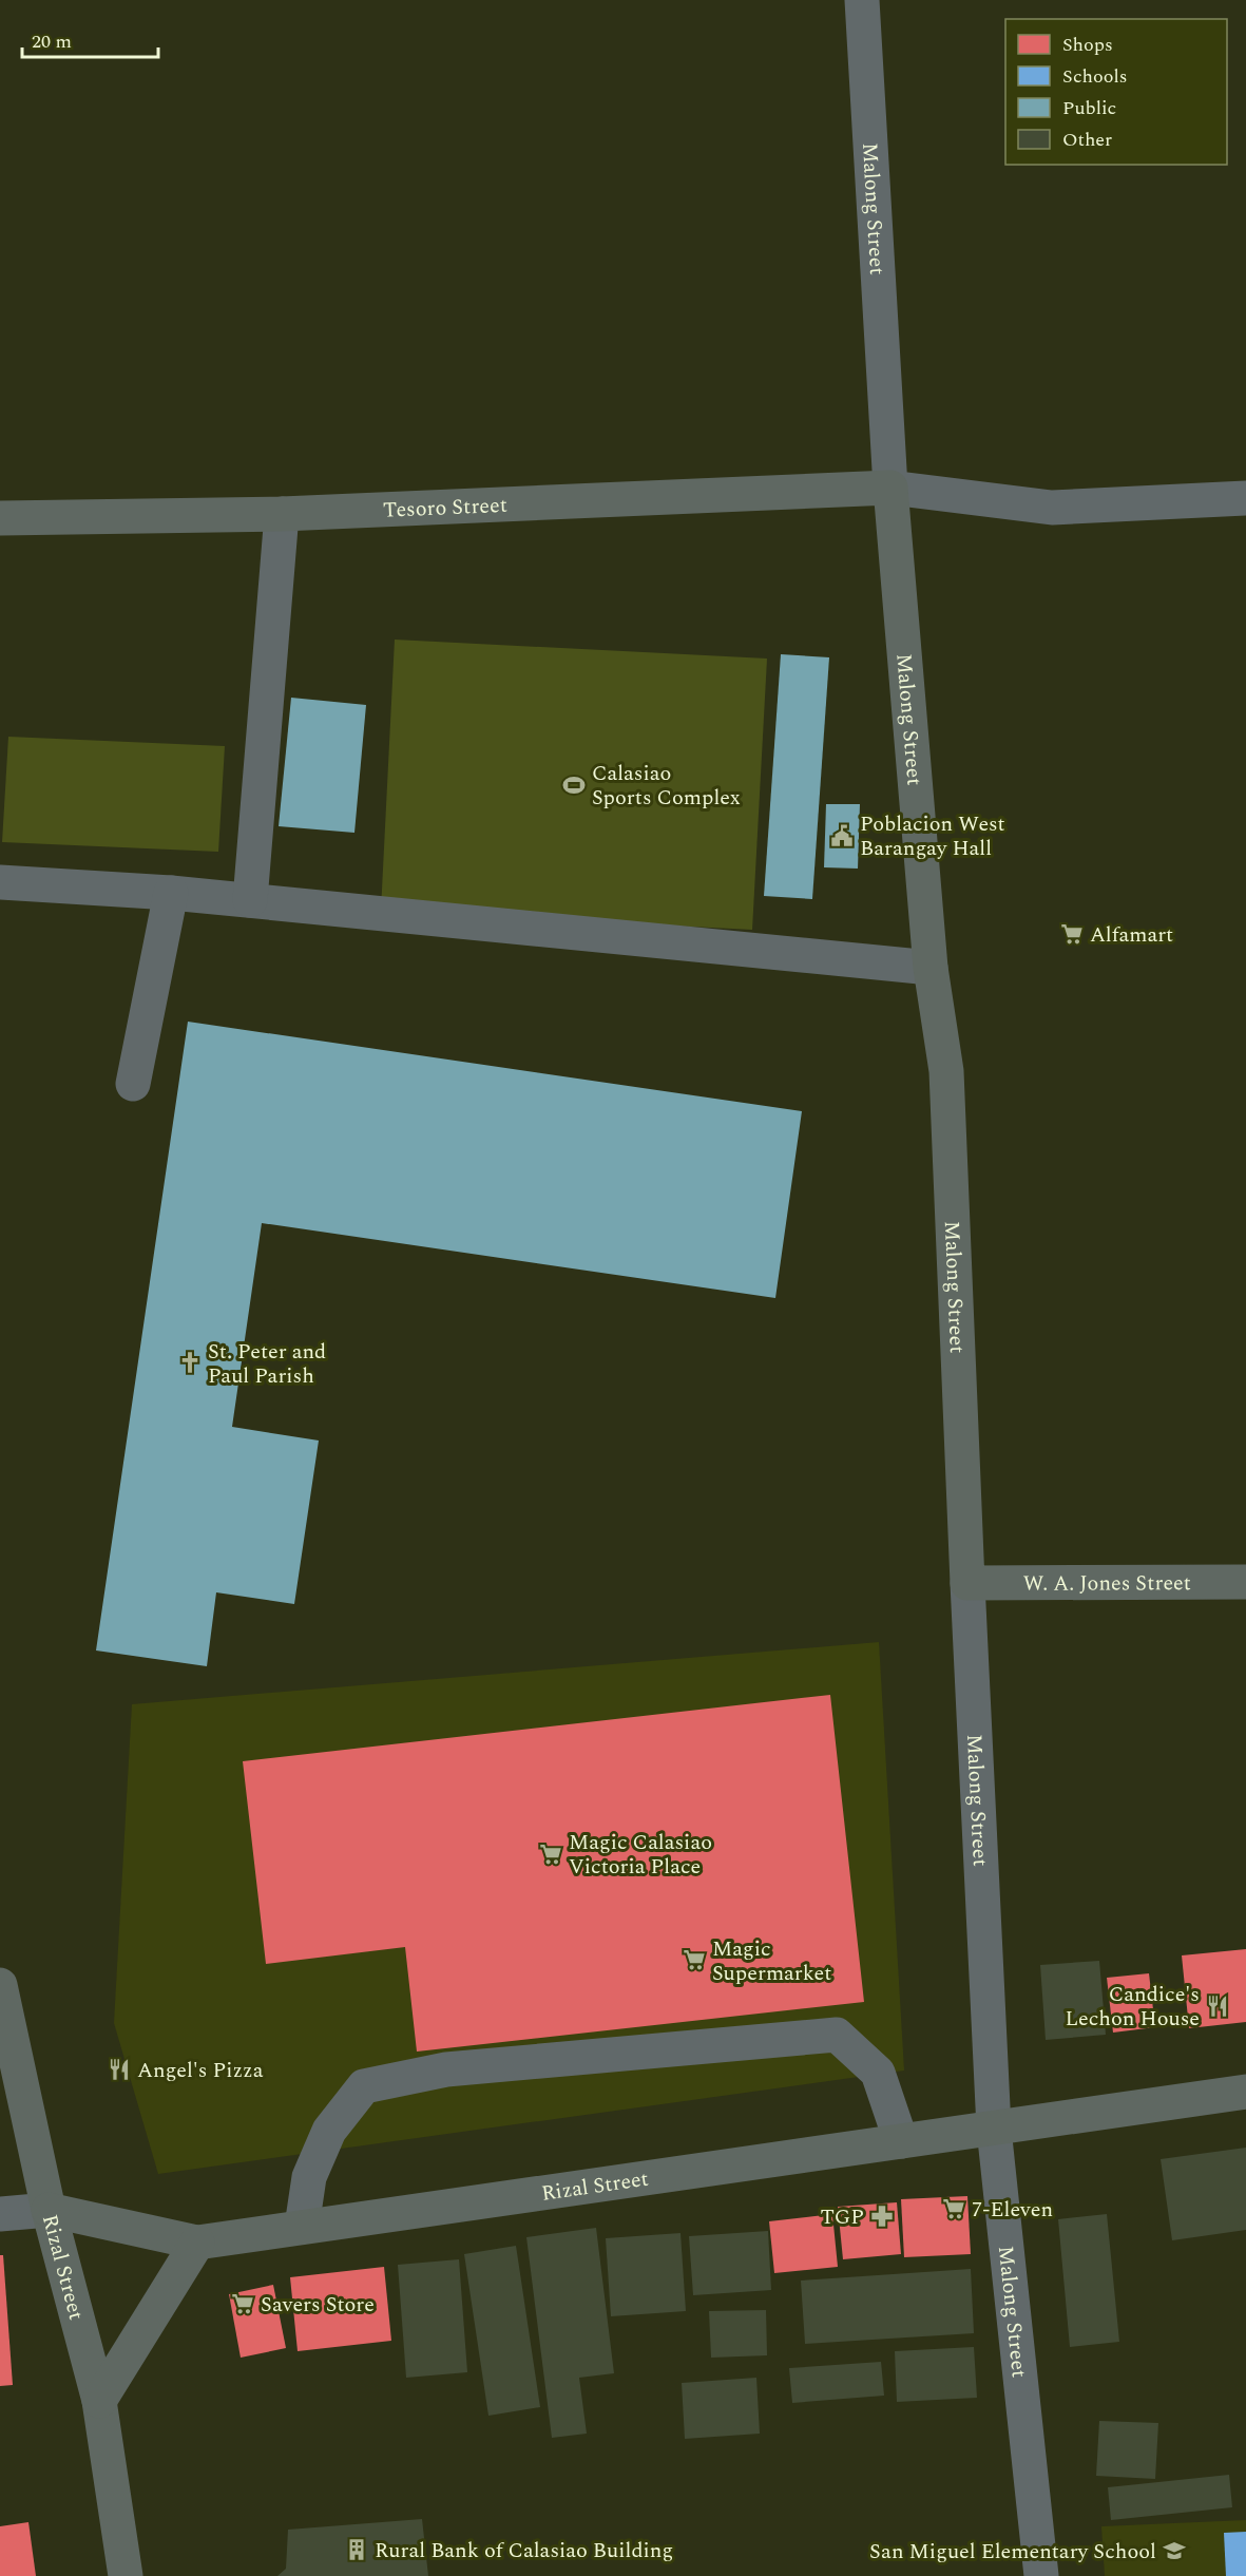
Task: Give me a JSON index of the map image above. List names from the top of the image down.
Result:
{
  "streets": {
    "main road": [
      "Malong Street",
      "Tesoro Street",
      "W. A. Jones Street",
      "Rizal Street"
    ]
  },
  "crossings": [
    ["Malong Street", "Tesoro Street"],
    ["Malong Street", "W. A. Jones Street"],
    ["Malong Street", "Rizal Street"]
  ],
  "places": {
    "sports": ["Calasiao Sports Complex"],
    "public building": ["Poblacion West Barangay Hall"],
    "supermarket": [
      "Alfamart",
      "Magic Calasiao Victoria Place",
      "Magic Supermarket",
      "7-Eleven",
      "Savers Store"
    ],
    "church": ["St. Peter and Paul Parish"],
    "restaurant": ["Candice's Lechon House", "Angel's Pizza"],
    "pharmacy": ["TGP"],
    "building": ["Rural Bank of Calasiao Building"],
    "school or university": ["San Miguel Elementary School"]
  },
  "legend": [
    "Shops",
    "Schools",
    "Public",
    "Other"
  ],
  "scale_bar": "20 m"
}
